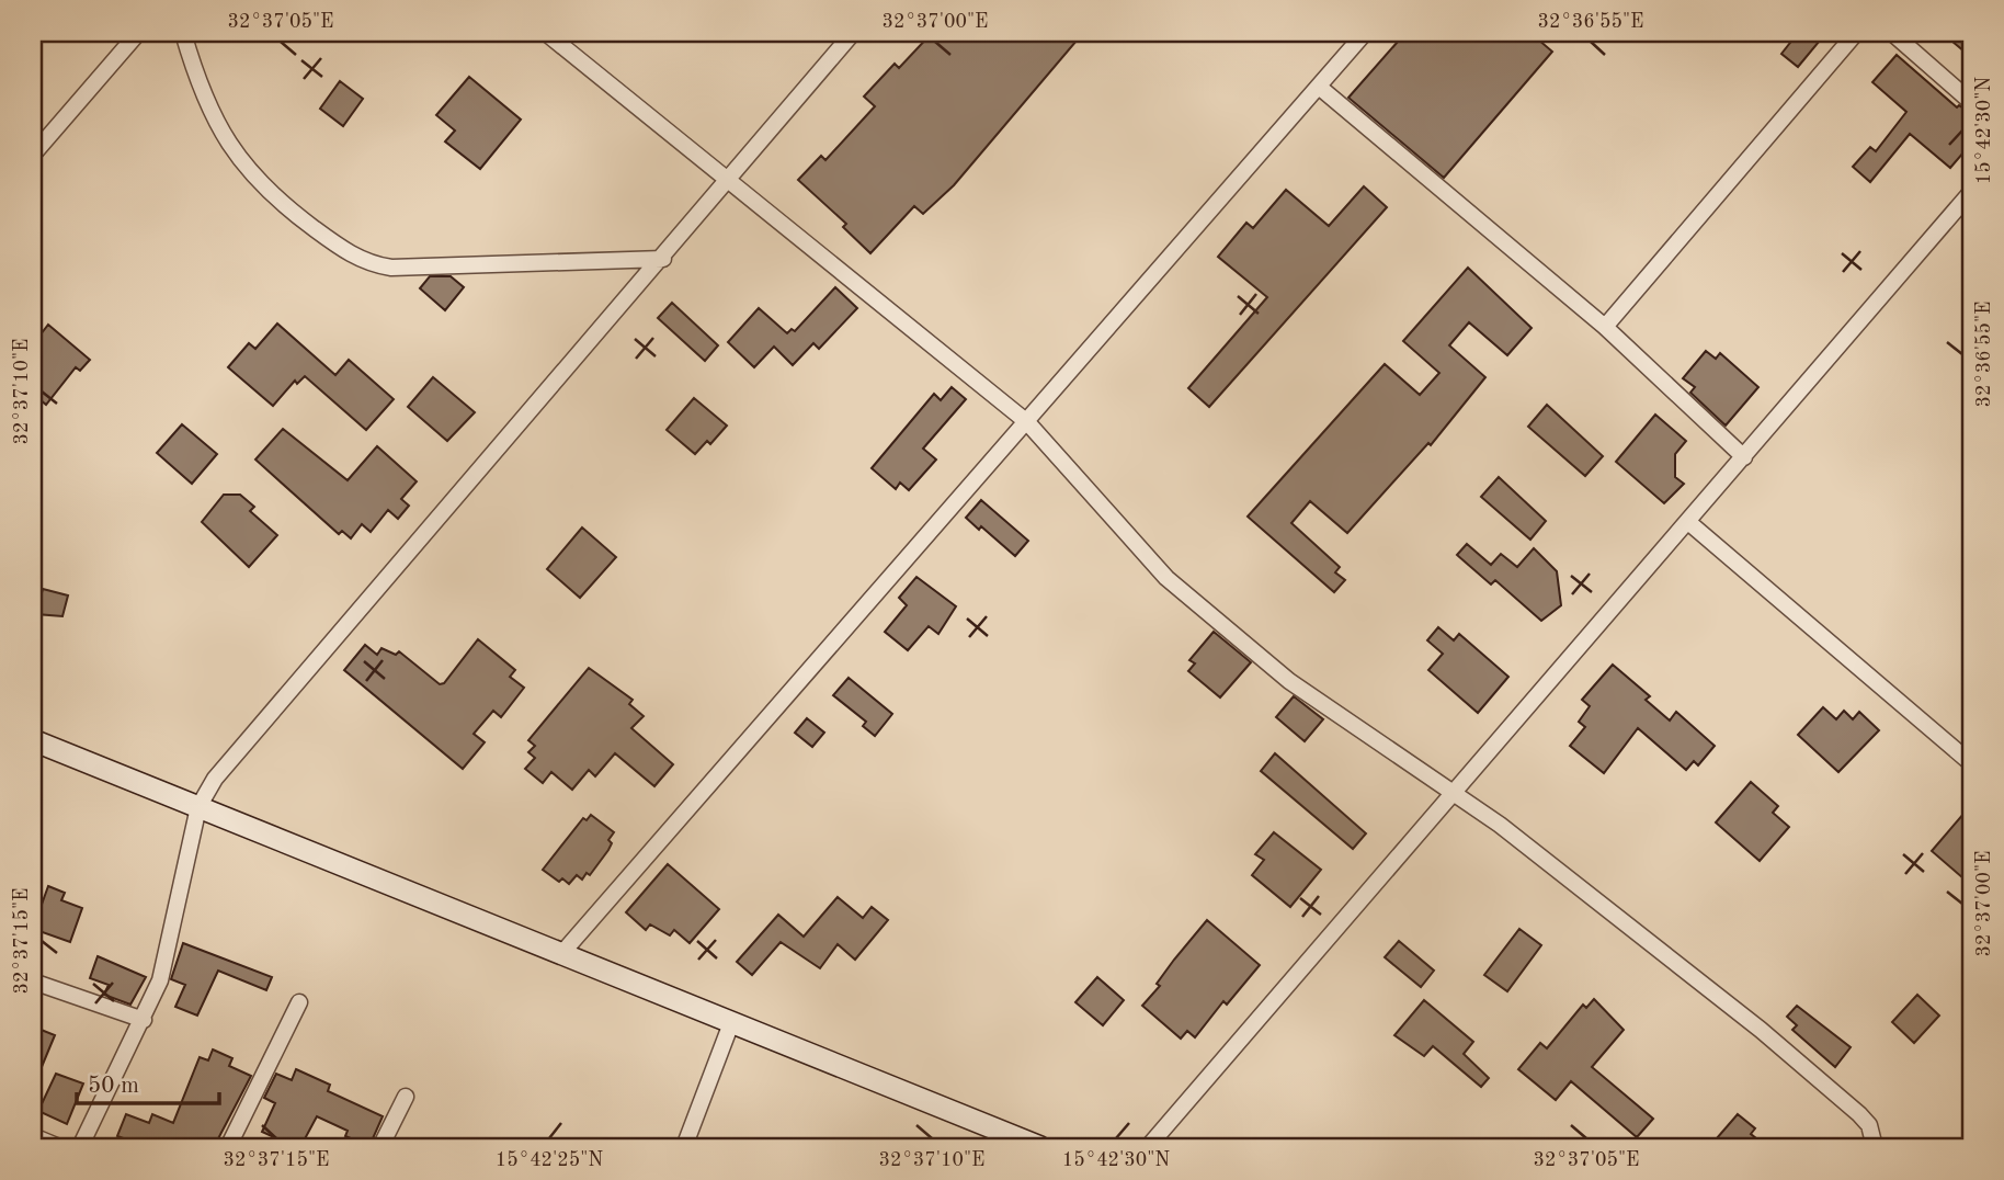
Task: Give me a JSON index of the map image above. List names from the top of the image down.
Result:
{
  "scale_bar": "50 m",
  "coordinates": [
    "32°37'05\"E",
    "32°37'00\"E",
    "32°36'55\"E",
    "15°42'30\"N",
    "32°37'10\"E",
    "32°37'15\"E",
    "15°42'25\"N"
  ]
}
